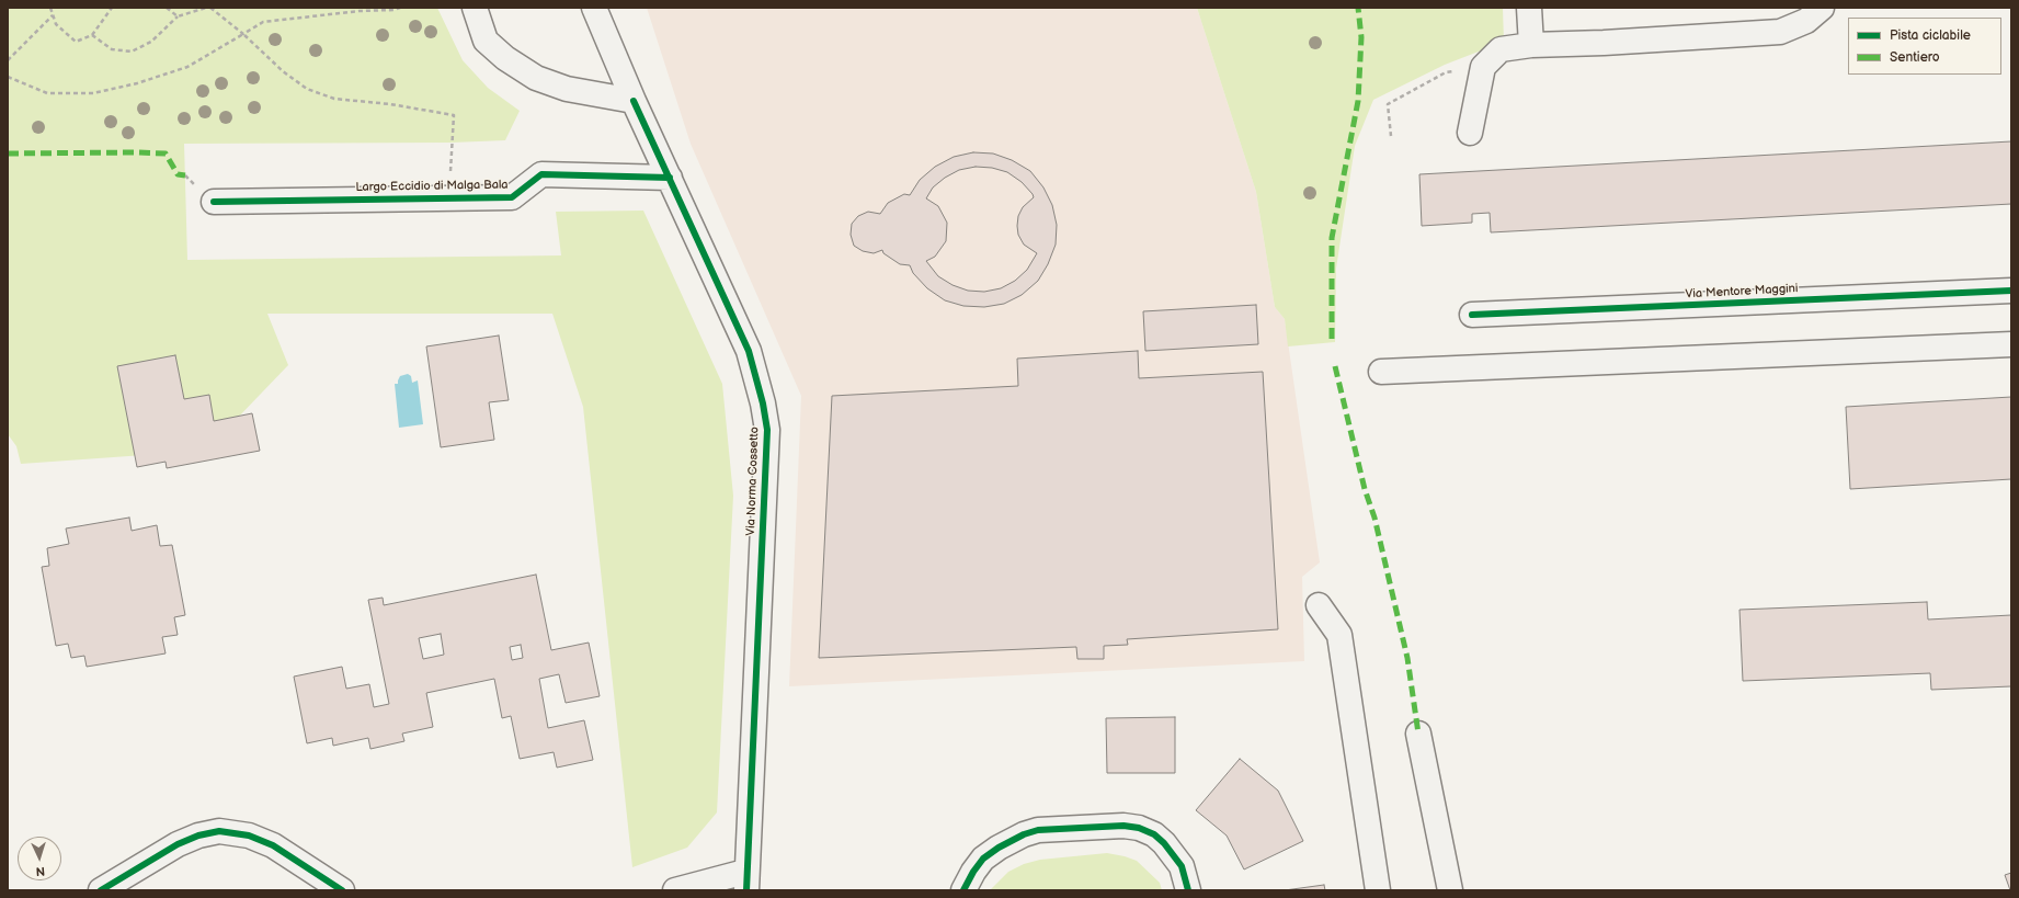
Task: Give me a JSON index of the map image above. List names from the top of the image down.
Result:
{
  "streets": {
    "street": ["Largo Eccidio di Malga Bala", "Via Mentore Maggini", "Via Norma Cossetto"]
  },
  "crossings": [
    ["Largo Eccidio di Malga Bala", "Via Norma Cossetto"]
  ],
  "legend": ["Pista ciclabile", "Sentiero"],
  "north": "bottom"
}
